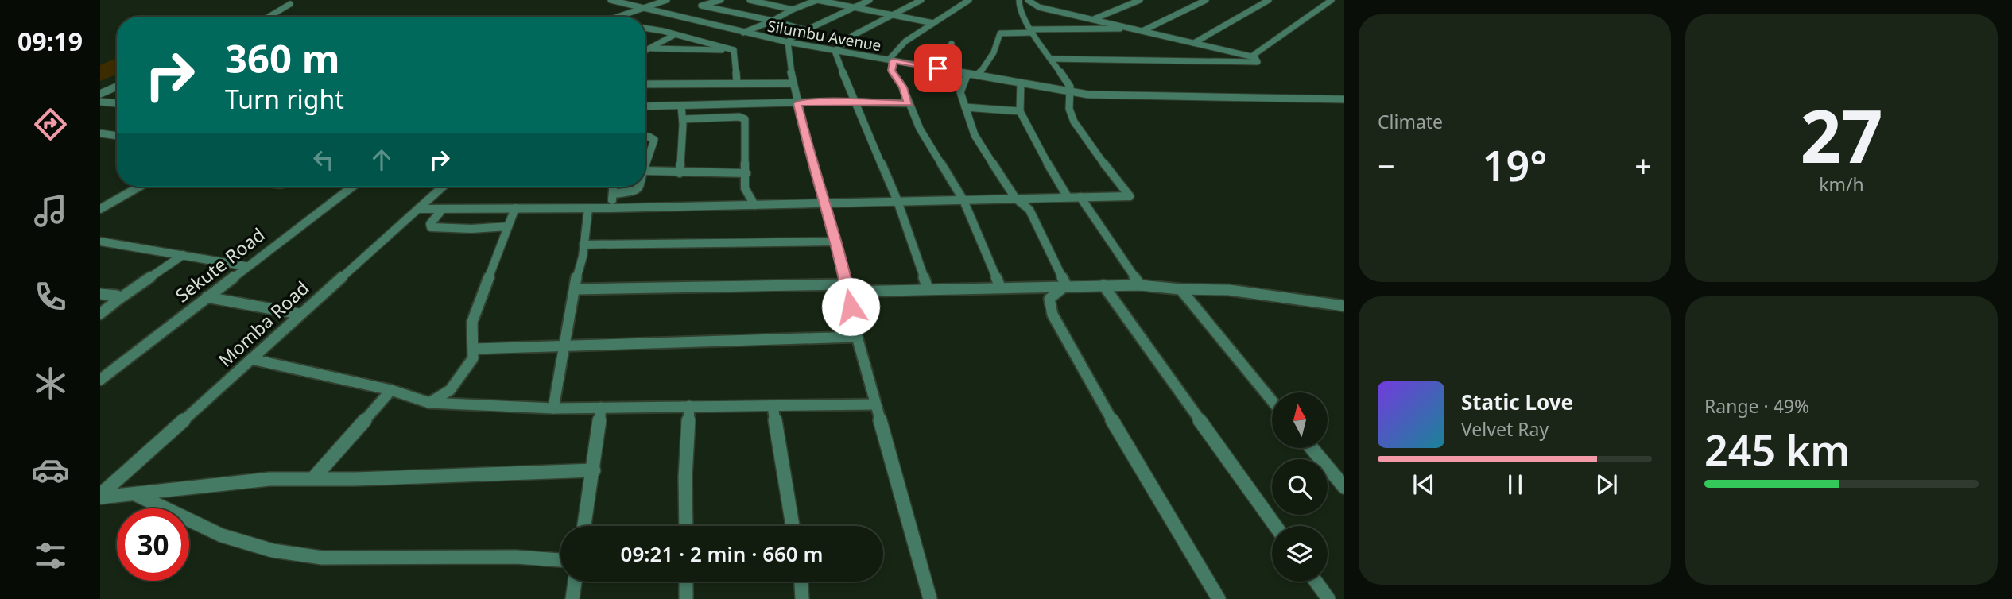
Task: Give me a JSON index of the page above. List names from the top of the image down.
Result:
{
  "streets": {
    "street": ["Silumbu Avenue", "Sekute Road", "Momba Road"]
  },
  "north": "top",
  "page": {
    "tabs": "09:19",
    "tile": [
      "Climate",
      ["27", "km/h"],
      ["Range · 49%", "245 km"]
    ],
    "turn": ["360 m", "Turn right"],
    "heat": ["−", "19°", "+"],
    "song": ["Static Love", "Velvet Ray"],
    "limit": "30",
    "trip": "09:21 · 2 min · 660 m"
  }
}
